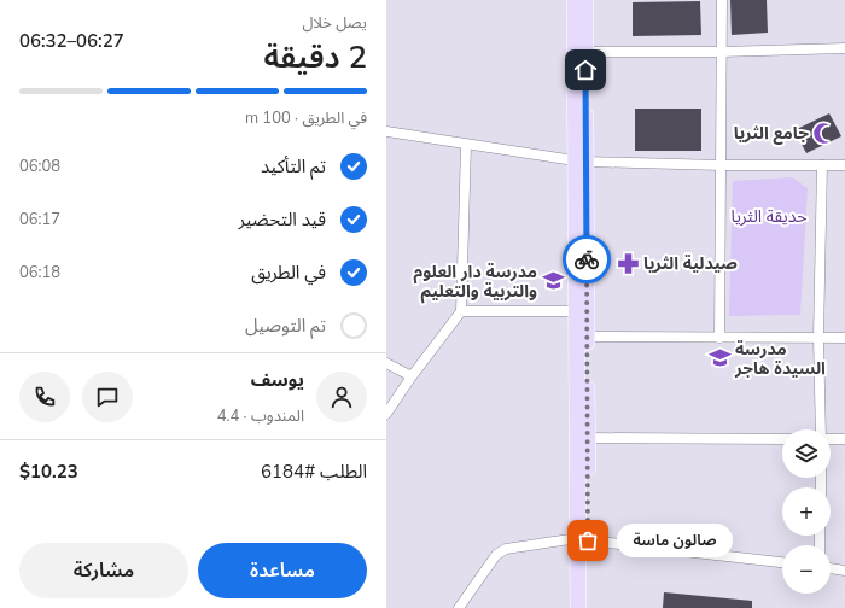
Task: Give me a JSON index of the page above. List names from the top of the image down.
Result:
{
  "parks": ["حديقة الثريا"],
  "places": {
    "mosque": ["جامع الثريا"],
    "pharmacy": ["صيدلية الثريا"],
    "school or university": ["مدرسة دار العلوم والتربية والتعليم", "مدرسة السيدة هاجر"],
    "other": ["صالون ماسة"]
  },
  "page": {
    "heading": ["2 دقيقة", "يصل خلال", "06:27–06:32"],
    "panel": [
      "يوسف",
      "المندوب · 4.4",
      "الطلب #6184",
      "$10.23"
    ],
    "bar": "في الطريق · 100 m",
    "list": [
      ["تم التأكيد", "06:08"],
      ["قيد التحضير", "06:17"],
      ["في الطريق", "06:18"],
      "تم التوصيل"
    ],
    "map_buttons": ["+", "−"],
    "bubble": "صالون ماسة",
    "buttons": ["مساعدة", "مشاركة"]
  }
}
